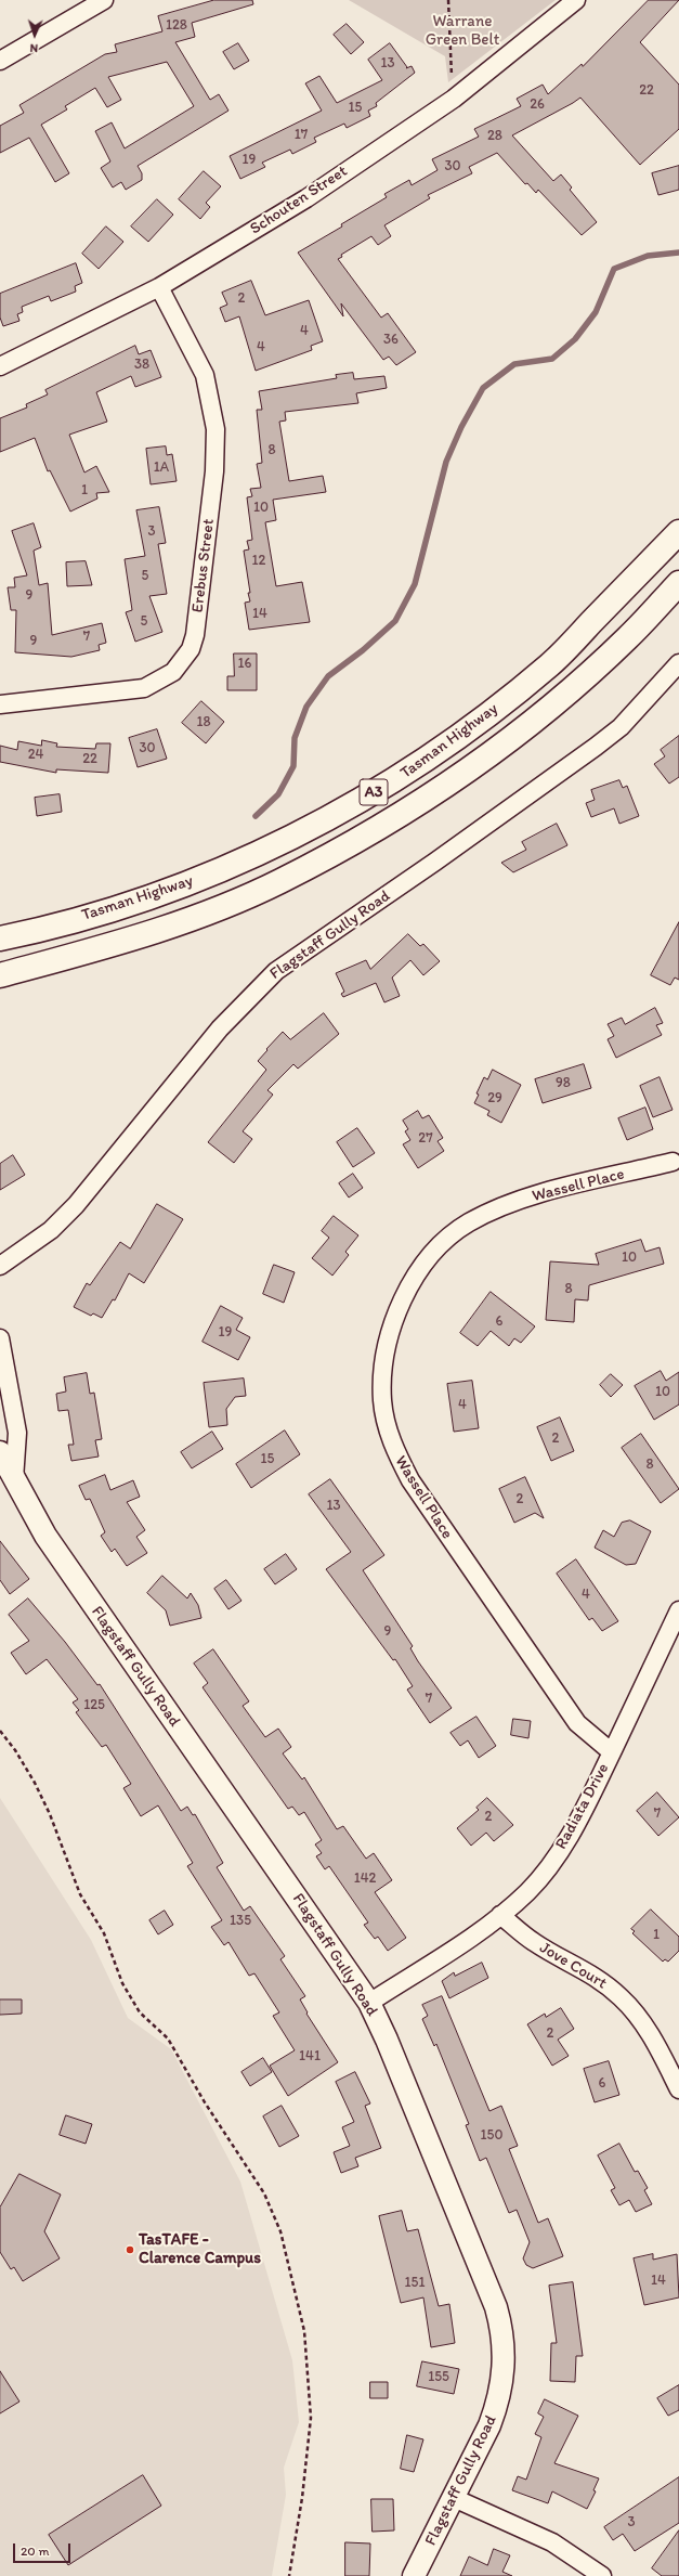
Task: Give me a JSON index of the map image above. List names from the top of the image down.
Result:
{
  "streets": {
    "highway": ["Tasman Highway", "A3"],
    "street": [
      "Schouten Street",
      "Erebus Street",
      "Flagstaff Gully Road",
      "Wassell Place",
      "Radiata Drive",
      "Jove Court"
    ]
  },
  "crossings": [
    ["Schouten Street", "Erebus Street"],
    ["Flagstaff Gully Road", "Radiata Drive"],
    ["Wassell Place", "Radiata Drive"],
    ["Radiata Drive", "Jove Court"]
  ],
  "parks": ["Warrane Green Belt"],
  "places": ["TasTAFE - Clarence Campus"],
  "house_numbers": [
    "128",
    "13",
    "22",
    "26",
    "15",
    "17",
    "28",
    "19",
    "30",
    "2",
    "4",
    "36",
    "4",
    "38",
    "8",
    "1A",
    "1",
    "10",
    "3",
    "12",
    "5",
    "9",
    "14",
    "5",
    "7",
    "9",
    "16",
    "18",
    "30",
    "24",
    "22",
    "98",
    "29",
    "27",
    "10",
    "8",
    "6",
    "19",
    "10",
    "4",
    "2",
    "15",
    "8",
    "2",
    "13",
    "4",
    "9",
    "7",
    "125",
    "7",
    "2",
    "142",
    "135",
    "1",
    "2",
    "141",
    "6",
    "150",
    "14",
    "151",
    "155",
    "3"
  ],
  "scale_bar": "20 m",
  "north": "bottom"
}
